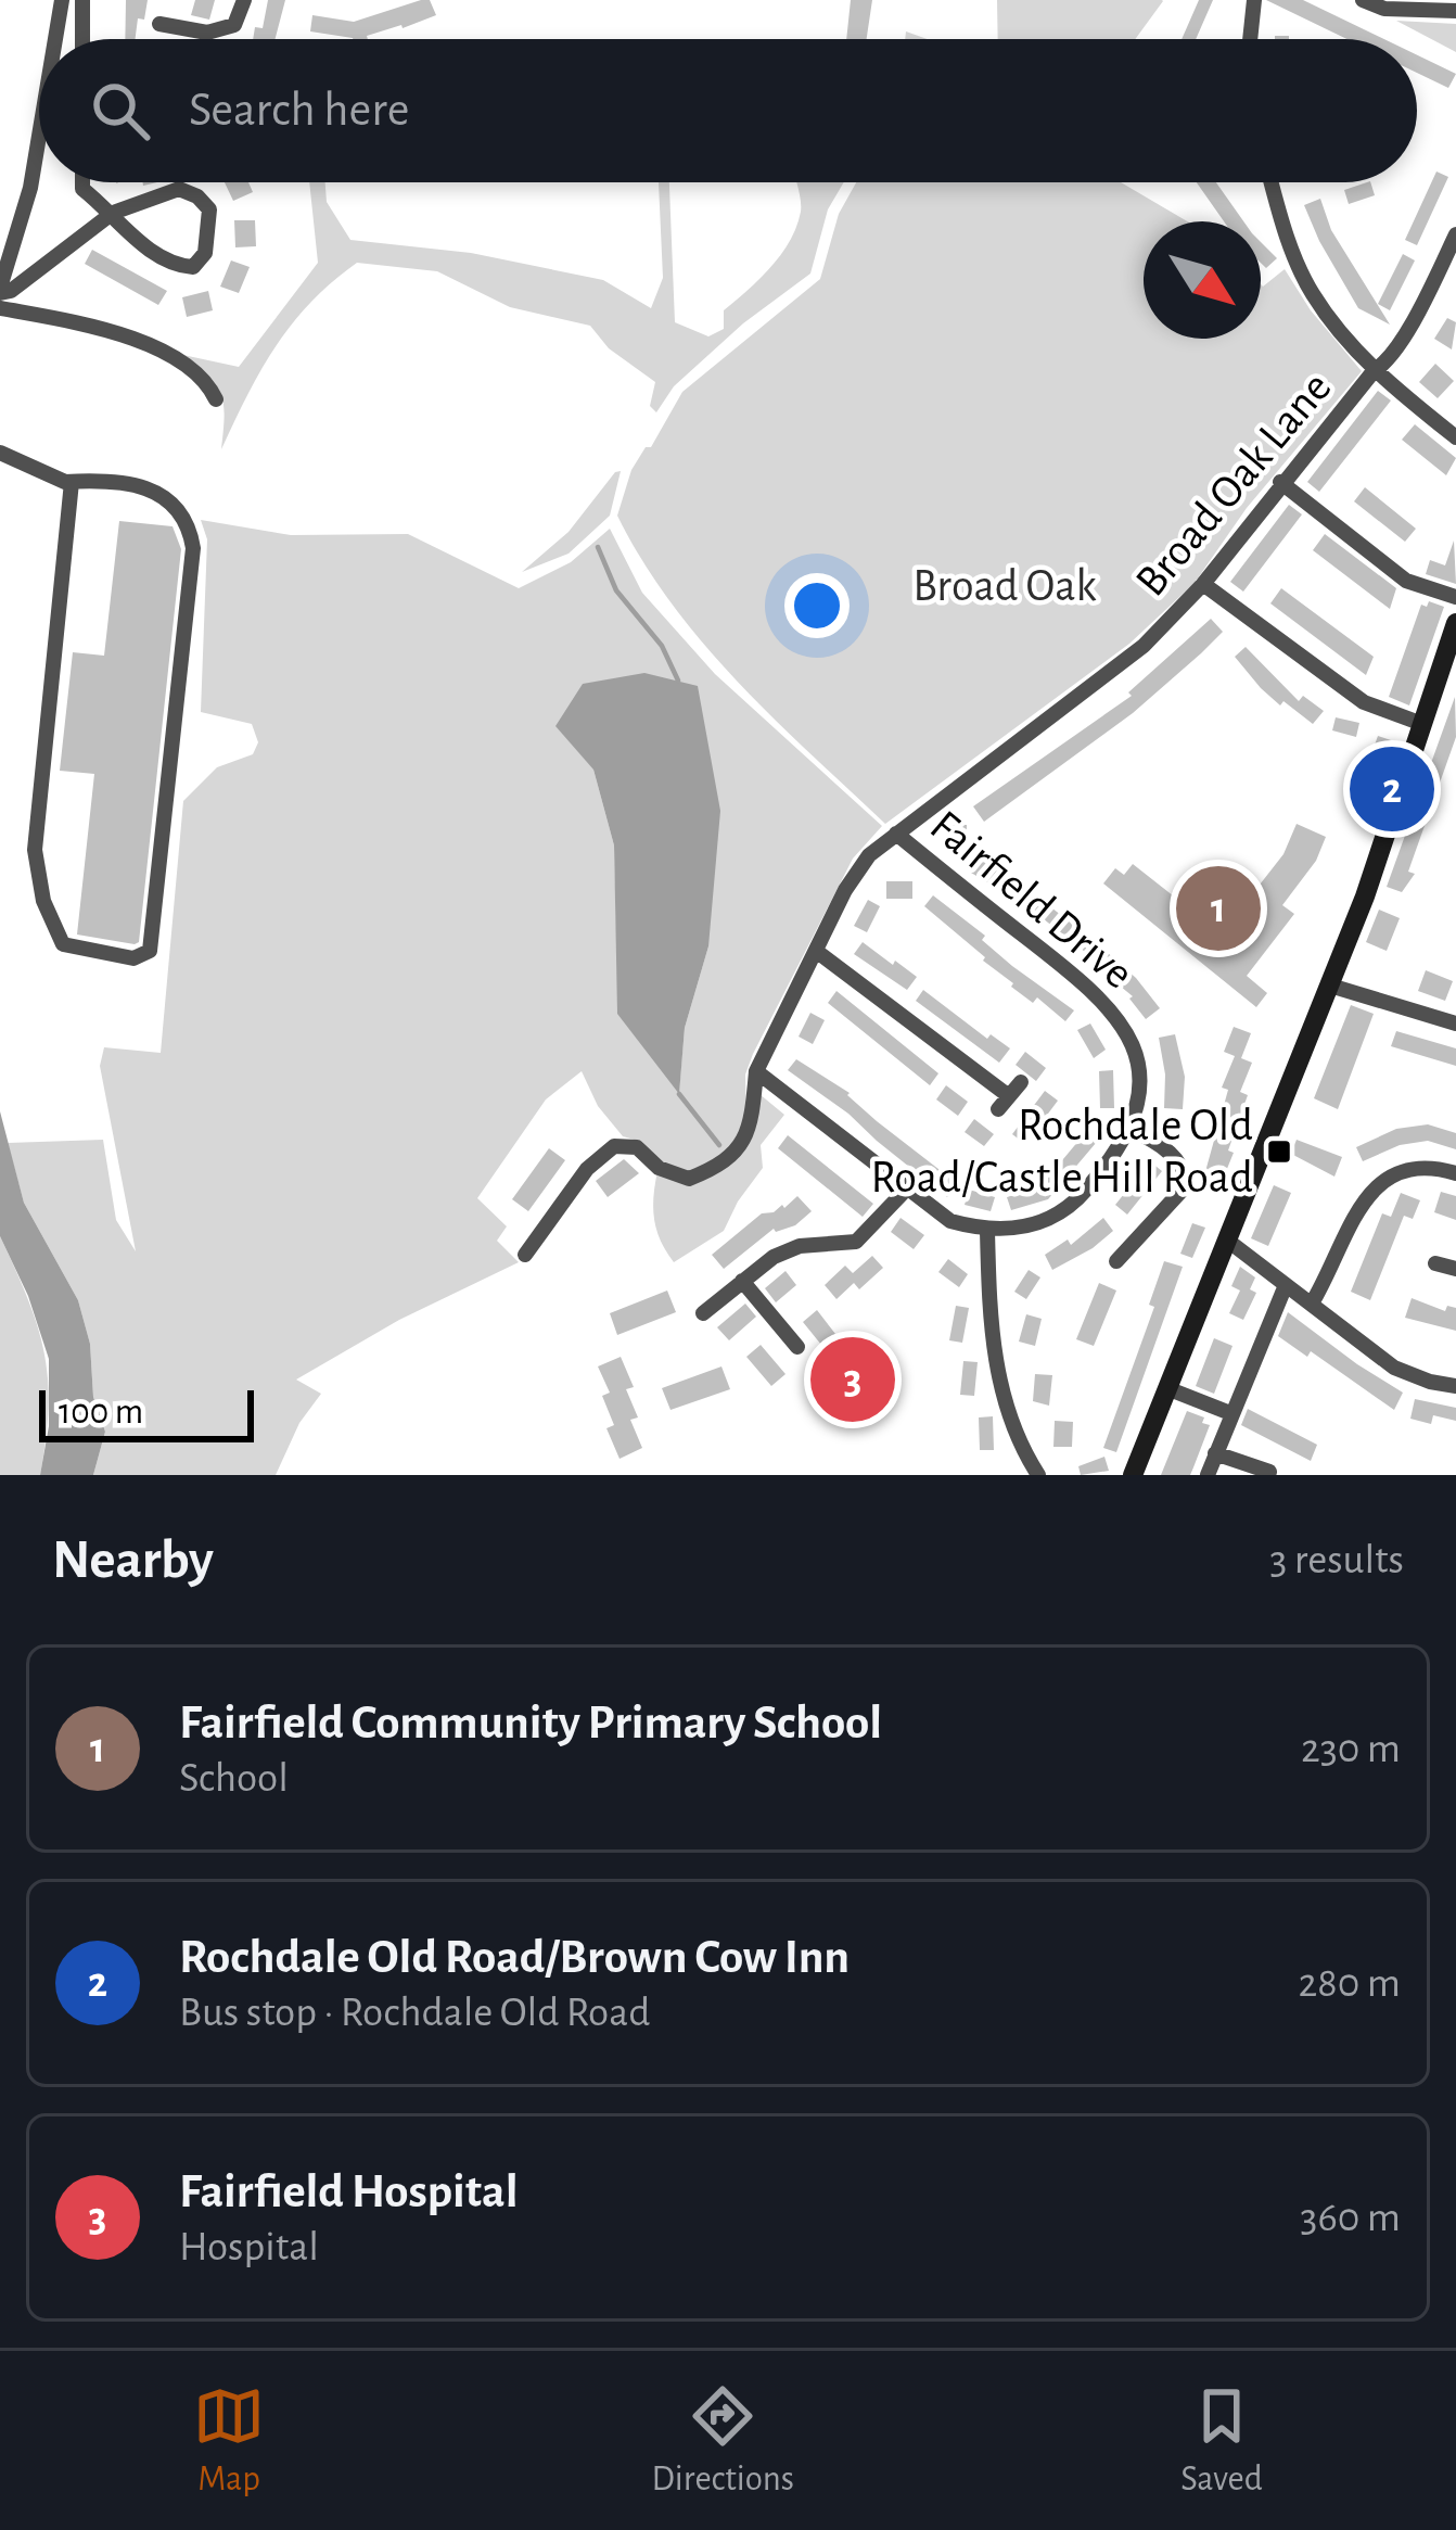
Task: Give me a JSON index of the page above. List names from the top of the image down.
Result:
{
  "streets": {
    "street": ["Broad Oak Lane", "Fairfield Drive"]
  },
  "crossings": [
    ["Broad Oak Lane", "Fairfield Drive"]
  ],
  "parks": ["Broad Oak"],
  "places": {
    "transit": ["Rochdale Old Road/Castle Hill Road"]
  },
  "scale_bar": "100 m",
  "north": "bottom right",
  "page": {
    "search": "Search here",
    "pins": ["2", "1", "3"],
    "scale": "100 m",
    "heading": ["Nearby", "3 results"],
    "list": [
      {
        "mark": "1",
        "name": "Fairfield Community Primary School",
        "note": "School",
        "value": "230 m"
      },
      {
        "mark": "2",
        "name": "Rochdale Old Road/Brown Cow Inn",
        "note": "Bus stop · Rochdale Old Road",
        "value": "280 m"
      },
      {
        "mark": "3",
        "name": "Fairfield Hospital",
        "note": "Hospital",
        "value": "360 m"
      }
    ],
    "nav": ["Map", "Directions", "Saved"]
  }
}
